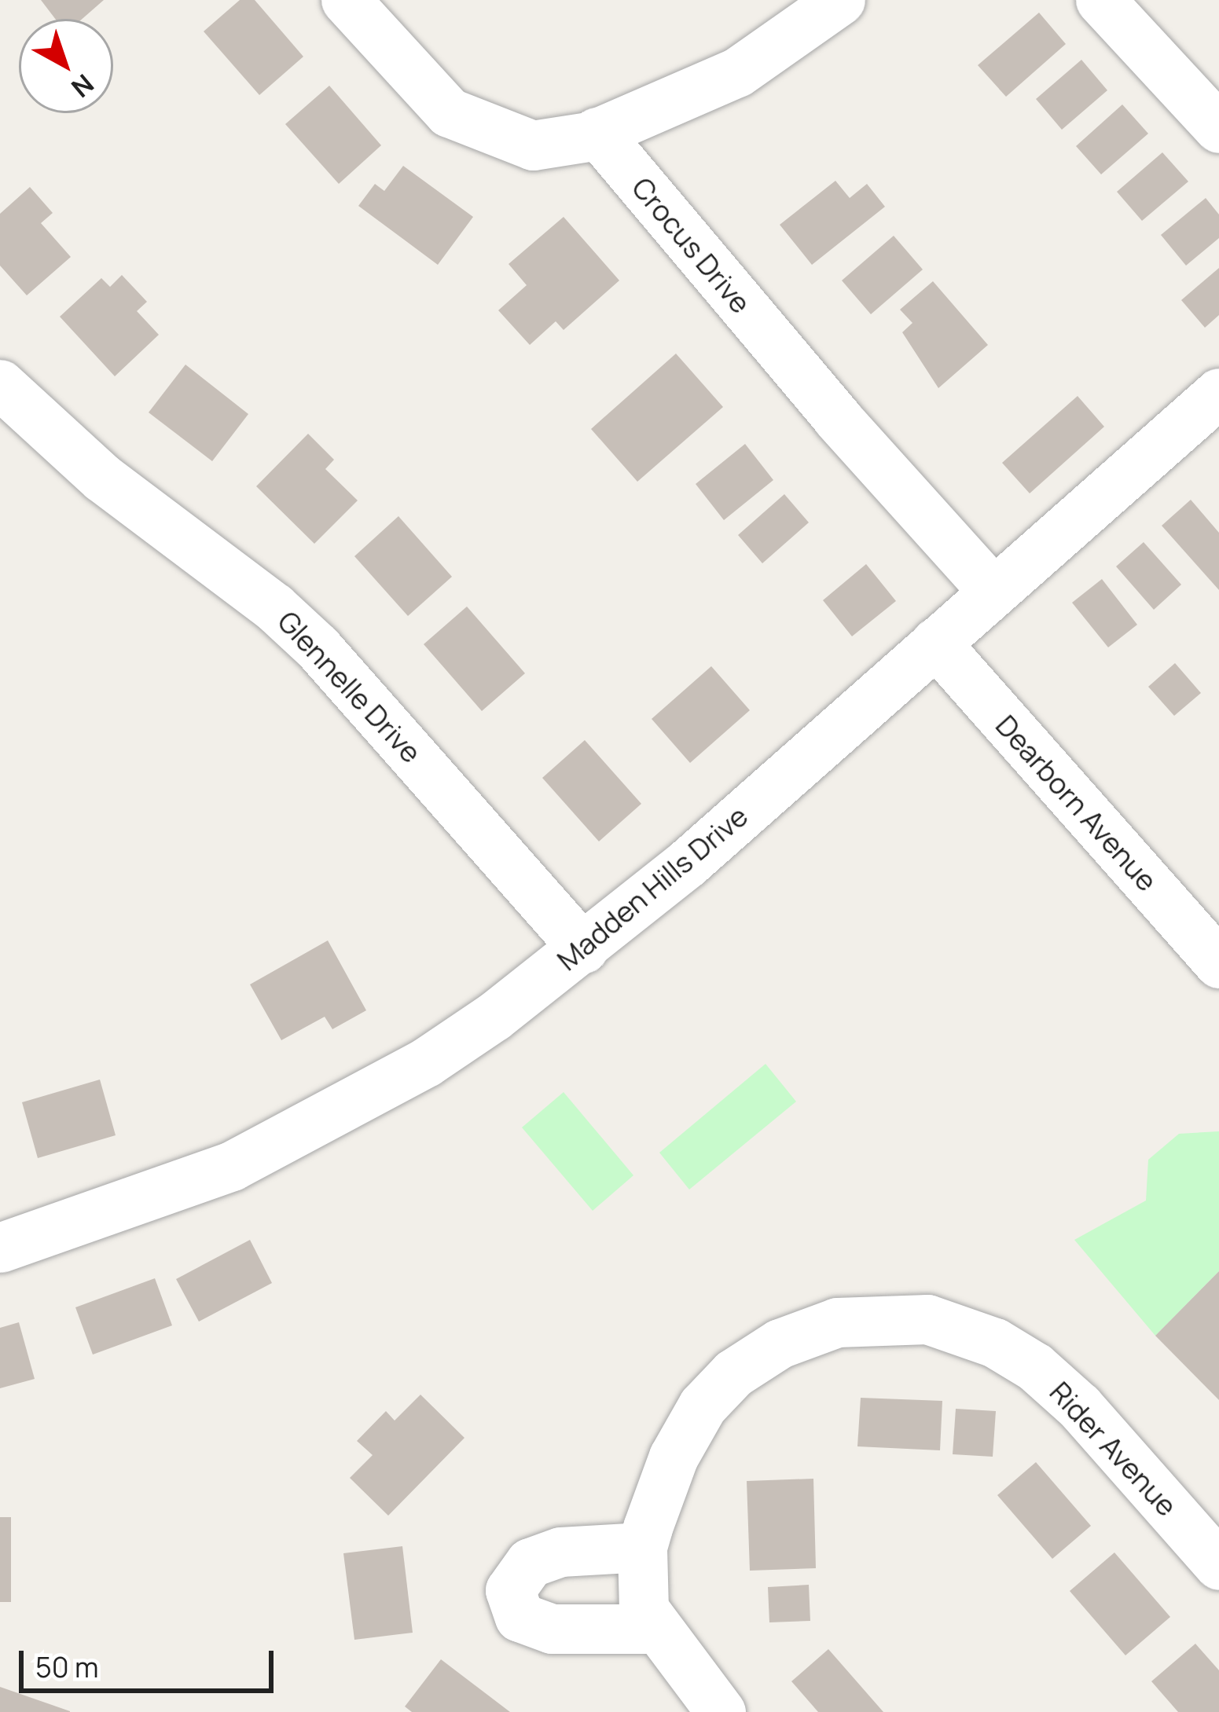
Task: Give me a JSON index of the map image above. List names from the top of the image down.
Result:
{
  "streets": {
    "street": [
      "Crocus Drive",
      "Glennelle Drive",
      "Dearborn Avenue",
      "Madden Hills Drive",
      "Rider Avenue"
    ]
  },
  "crossings": [
    ["Crocus Drive", "Madden Hills Drive"],
    ["Glennelle Drive", "Madden Hills Drive"],
    ["Dearborn Avenue", "Madden Hills Drive"]
  ],
  "scale_bar": "50 m",
  "north": "bottom right"
}
